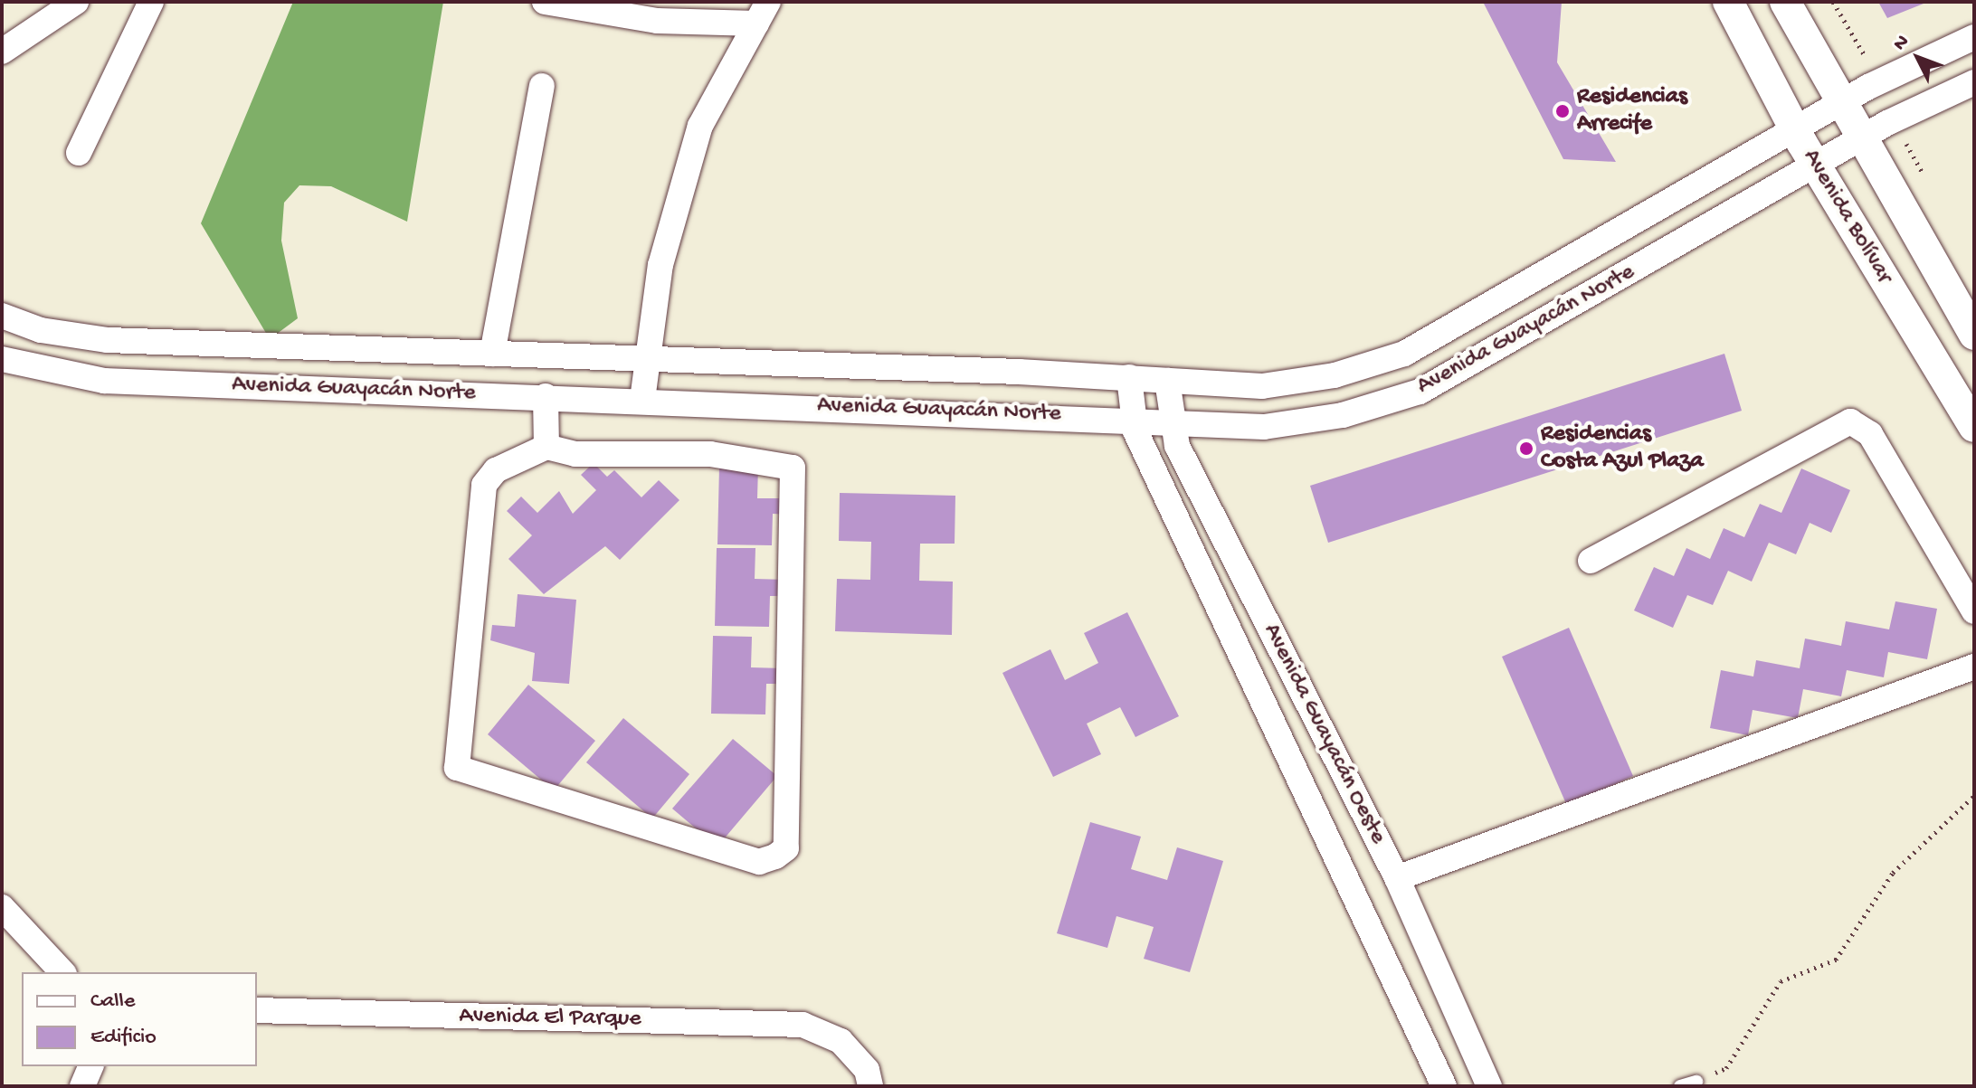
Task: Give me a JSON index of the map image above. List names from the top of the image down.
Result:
{
  "streets": {
    "street": [
      "Avenida Bolívar",
      "Avenida Guayacán Norte",
      "Avenida Guayacán Oeste",
      "Avenida El Parque"
    ]
  },
  "crossings": [
    ["Avenida Bolívar", "Avenida Guayacán Norte"],
    ["Avenida Guayacán Norte", "Avenida Guayacán Oeste"]
  ],
  "places": ["Residencias Arrecife", "Residencias Costa Azul Plaza"],
  "legend": ["Calle", "Edificio"],
  "north": "top left"
}
